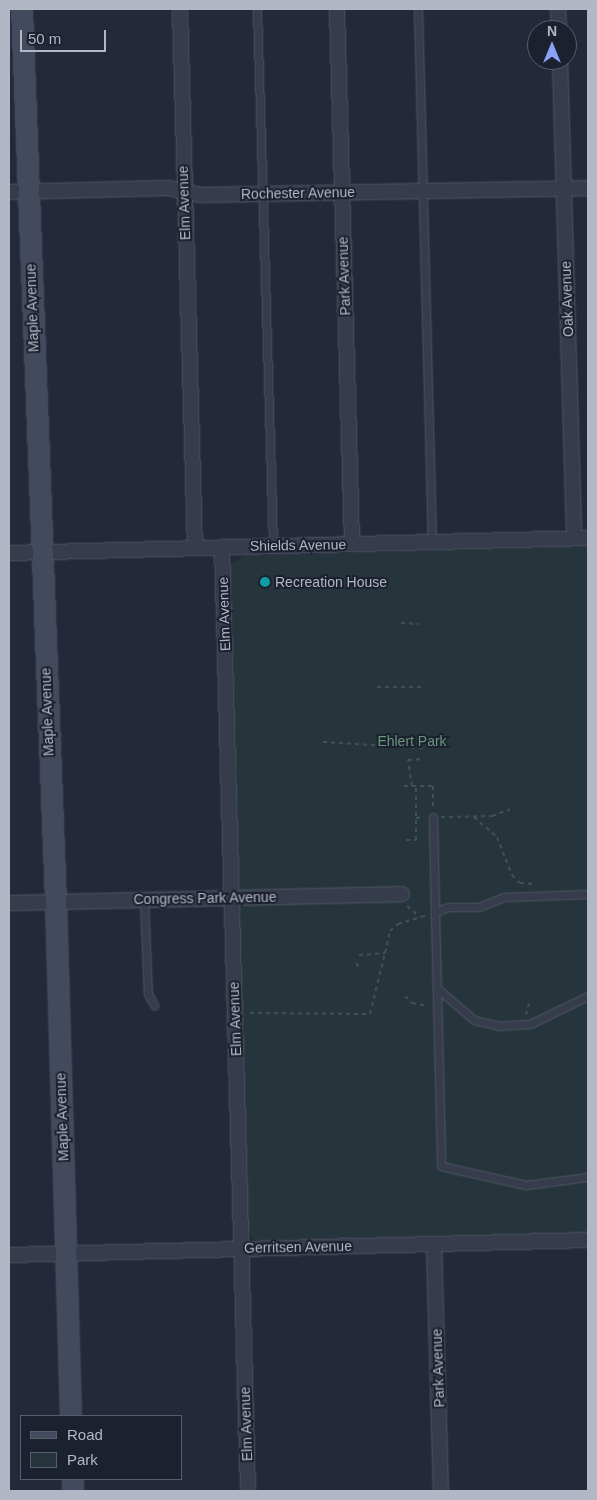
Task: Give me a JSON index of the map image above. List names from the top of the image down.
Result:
{
  "streets": {
    "street": [
      "Rochester Avenue",
      "Elm Avenue",
      "Park Avenue",
      "Oak Avenue",
      "Maple Avenue",
      "Shields Avenue",
      "Congress Park Avenue",
      "Gerritsen Avenue"
    ]
  },
  "crossings": [
    ["Rochester Avenue", "Elm Avenue"],
    ["Rochester Avenue", "Park Avenue"],
    ["Rochester Avenue", "Oak Avenue"],
    ["Rochester Avenue", "Maple Avenue"],
    ["Elm Avenue", "Shields Avenue"],
    ["Elm Avenue", "Congress Park Avenue"],
    ["Elm Avenue", "Gerritsen Avenue"],
    ["Park Avenue", "Shields Avenue"],
    ["Park Avenue", "Gerritsen Avenue"],
    ["Oak Avenue", "Shields Avenue"],
    ["Maple Avenue", "Shields Avenue"],
    ["Maple Avenue", "Congress Park Avenue"],
    ["Maple Avenue", "Gerritsen Avenue"]
  ],
  "parks": ["Ehlert Park"],
  "places": ["Recreation House"],
  "legend": ["Road", "Park"],
  "scale_bar": "50 m",
  "north": "top"
}
